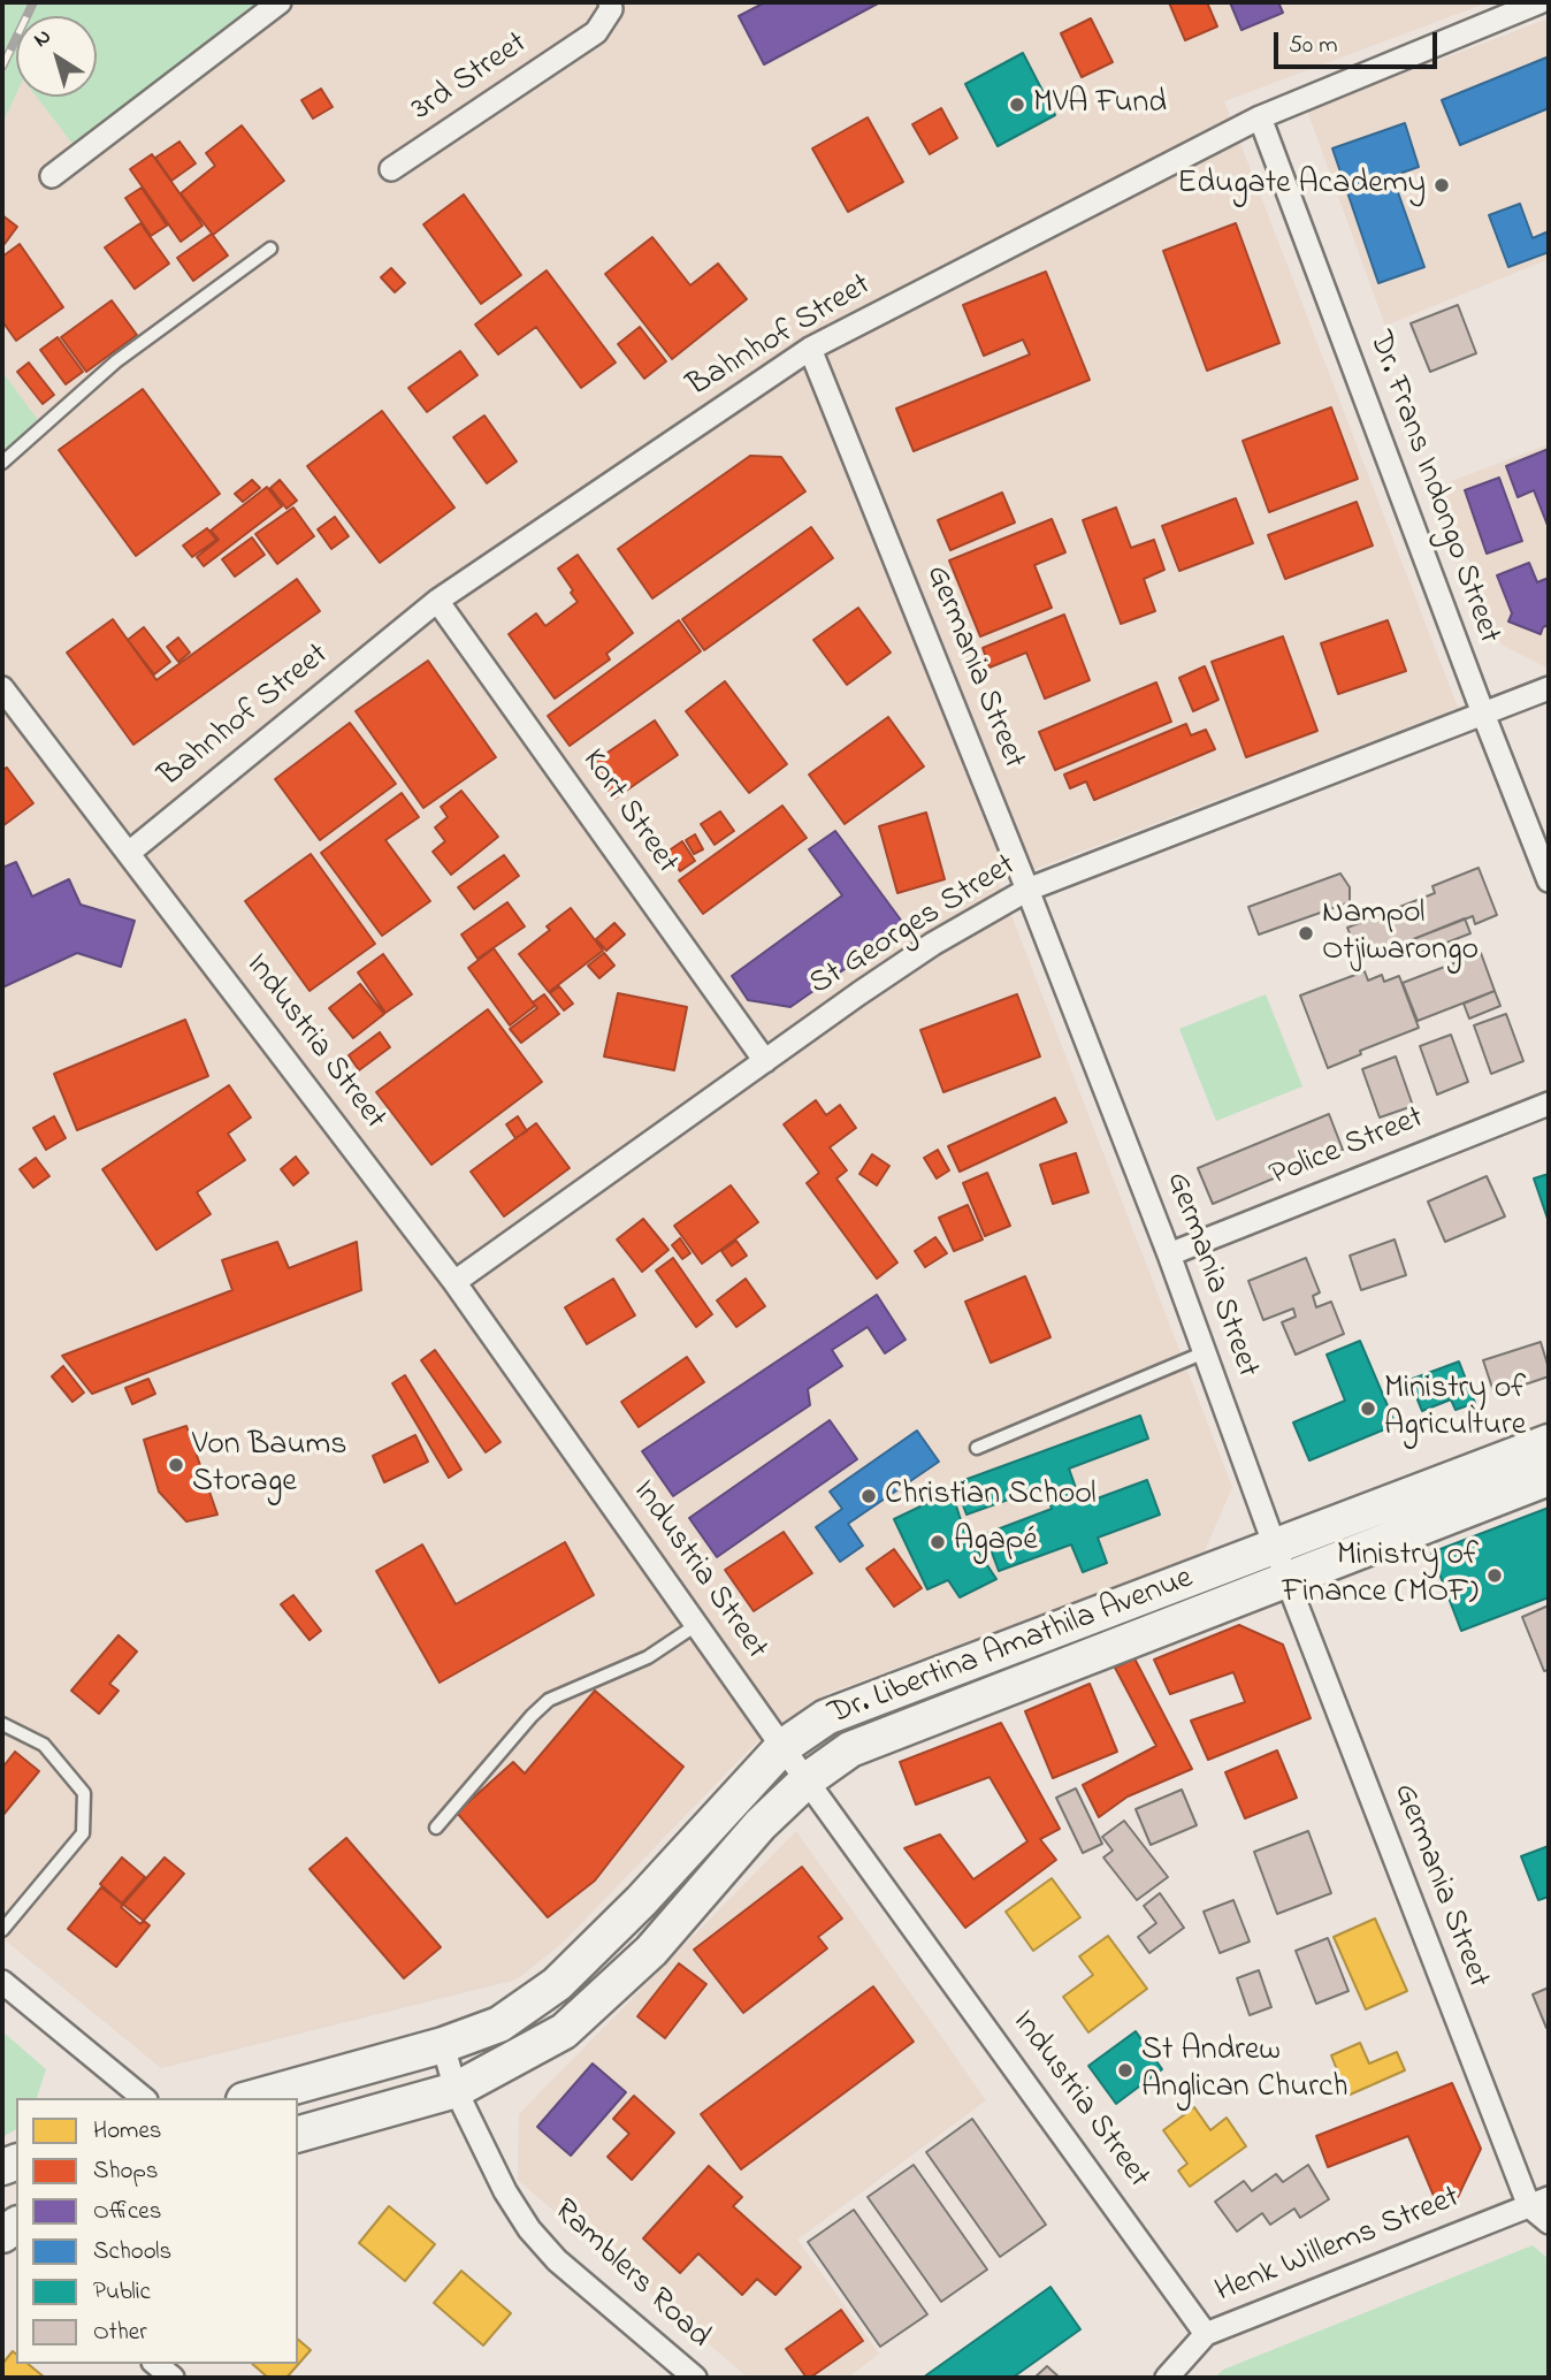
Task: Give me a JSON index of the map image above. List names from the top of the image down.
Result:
{
  "streets": {
    "main road": ["Dr. Libertina Amathila Avenue"],
    "street": [
      "3rd Street",
      "Bahnhof Street",
      "Dr. Frans Indongo Street",
      "Germania Street",
      "Kort Street",
      "St Georges Street",
      "Industria Street",
      "Police Street",
      "Henk Willems Street",
      "Ramblers Road"
    ]
  },
  "crossings": [
    ["Bahnhof Street", "Dr. Frans Indongo Street"],
    ["Bahnhof Street", "Germania Street"],
    ["Bahnhof Street", "Kort Street"],
    ["Bahnhof Street", "Industria Street"],
    ["Dr. Frans Indongo Street", "St Georges Street"],
    ["Germania Street", "St Georges Street"],
    ["Germania Street", "Police Street"],
    ["Germania Street", "Dr. Libertina Amathila Avenue"],
    ["Germania Street", "Henk Willems Street"],
    ["Kort Street", "St Georges Street"],
    ["St Georges Street", "Industria Street"],
    ["Industria Street", "Dr. Libertina Amathila Avenue"],
    ["Industria Street", "Henk Willems Street"],
    ["Dr. Libertina Amathila Avenue", "Ramblers Road"]
  ],
  "places": [
    "MVA Fund",
    "Edugate Academy",
    "Nampol Otjiwarongo",
    "Ministry of Agriculture",
    "Von Baums Storage",
    "Christian School",
    "Agapé",
    "Ministry of Finance (MOF)",
    "St Andrew Anglican Church"
  ],
  "legend": [
    "Homes",
    "Shops",
    "Offices",
    "Schools",
    "Public",
    "Other"
  ],
  "scale_bar": "50 m",
  "north": "top left"
}
